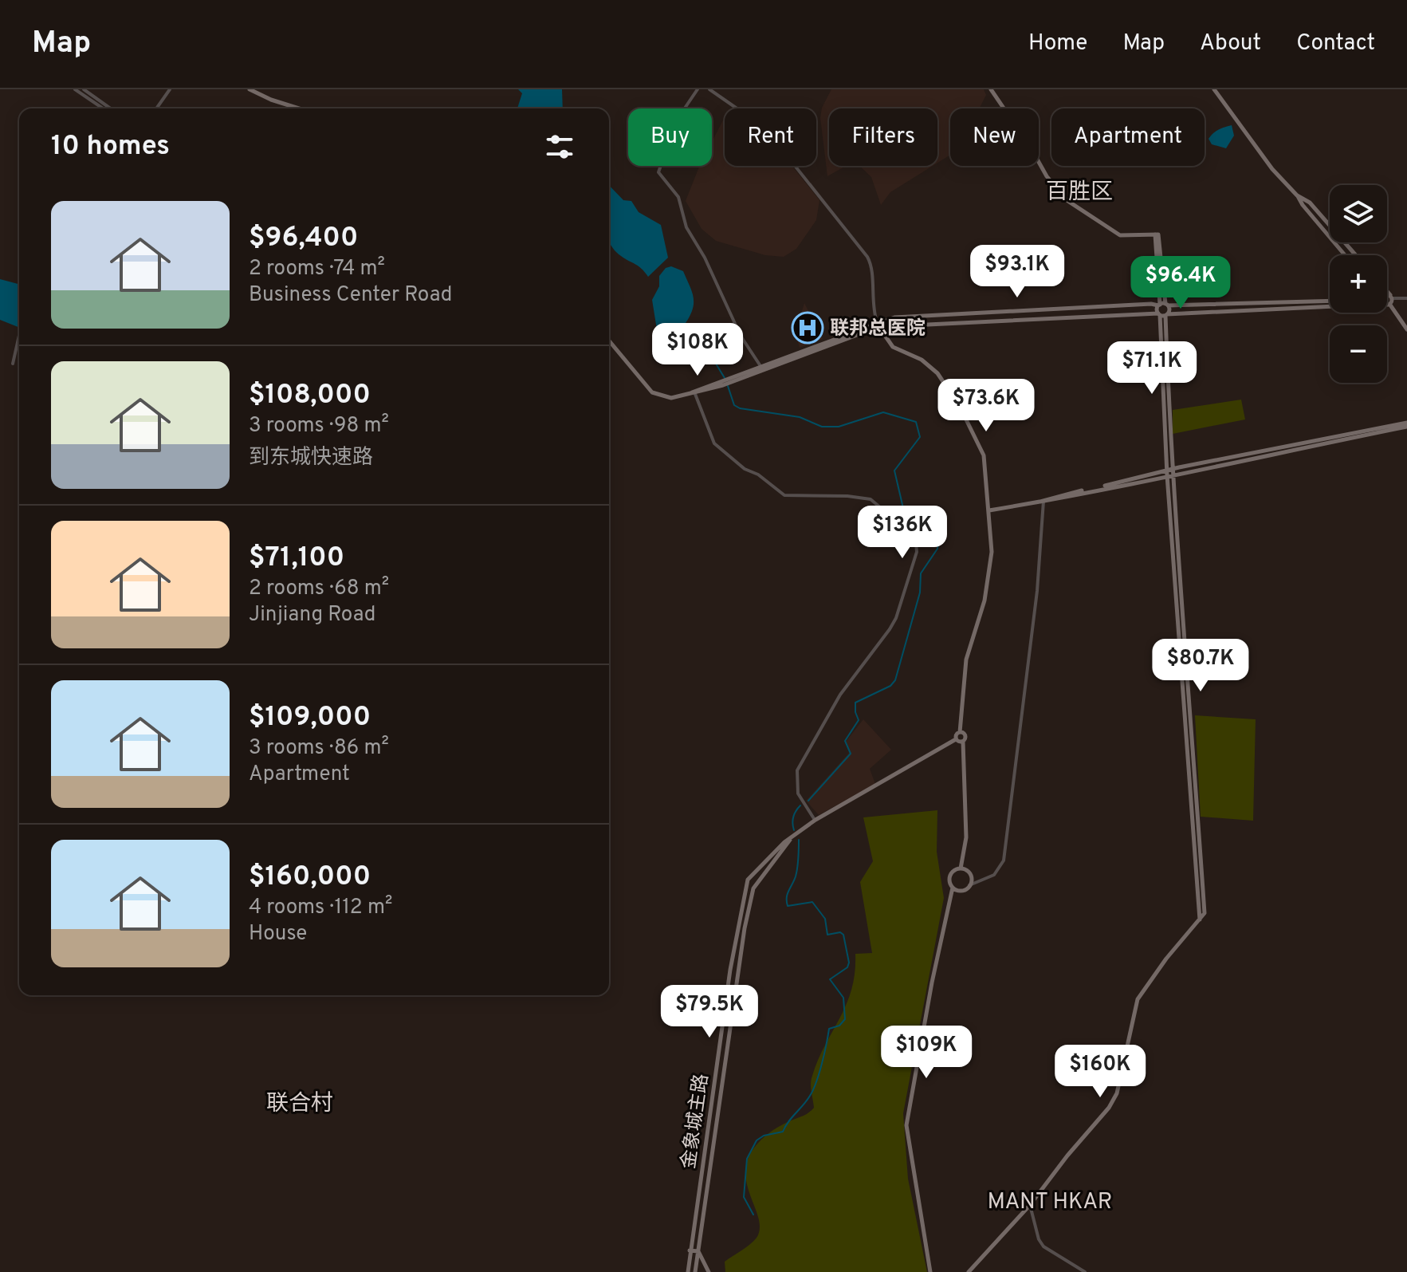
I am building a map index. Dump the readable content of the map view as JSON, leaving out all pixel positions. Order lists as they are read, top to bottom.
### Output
{
  "streets": {
    "main road": ["金象城主路"]
  },
  "districts": ["百胜区", "联合村", "MANT HKAR"],
  "places": {
    "hospital": ["联邦总医院"]
  },
  "page": {
    "header": "Map",
    "nav": [
      "Home",
      "Map",
      "About",
      "Contact"
    ],
    "chip": [
      "Buy",
      "Rent",
      "Filters",
      "New",
      "Apartment"
    ],
    "heading": "10 homes",
    "map_buttons": ["+", "−"],
    "list": [
      {
        "name": "$96,400",
        "note": "2 rooms · 74 m² · Business Center Road"
      },
      {
        "name": "$108,000",
        "note": "3 rooms · 98 m² · 到东城快速路"
      },
      {
        "name": "$71,100",
        "note": "2 rooms · 68 m² · Jinjiang Road"
      },
      {
        "name": "$109,000",
        "note": "3 rooms · 86 m² · Apartment"
      },
      {
        "name": "$160,000",
        "note": "4 rooms · 112 m² · House"
      }
    ],
    "price": [
      "$93.1K",
      "$96.4K",
      "$108K",
      "$71.1K",
      "$73.6K",
      "$136K",
      "$80.7K",
      "$79.5K",
      "$109K",
      "$160K"
    ]
  }
}
